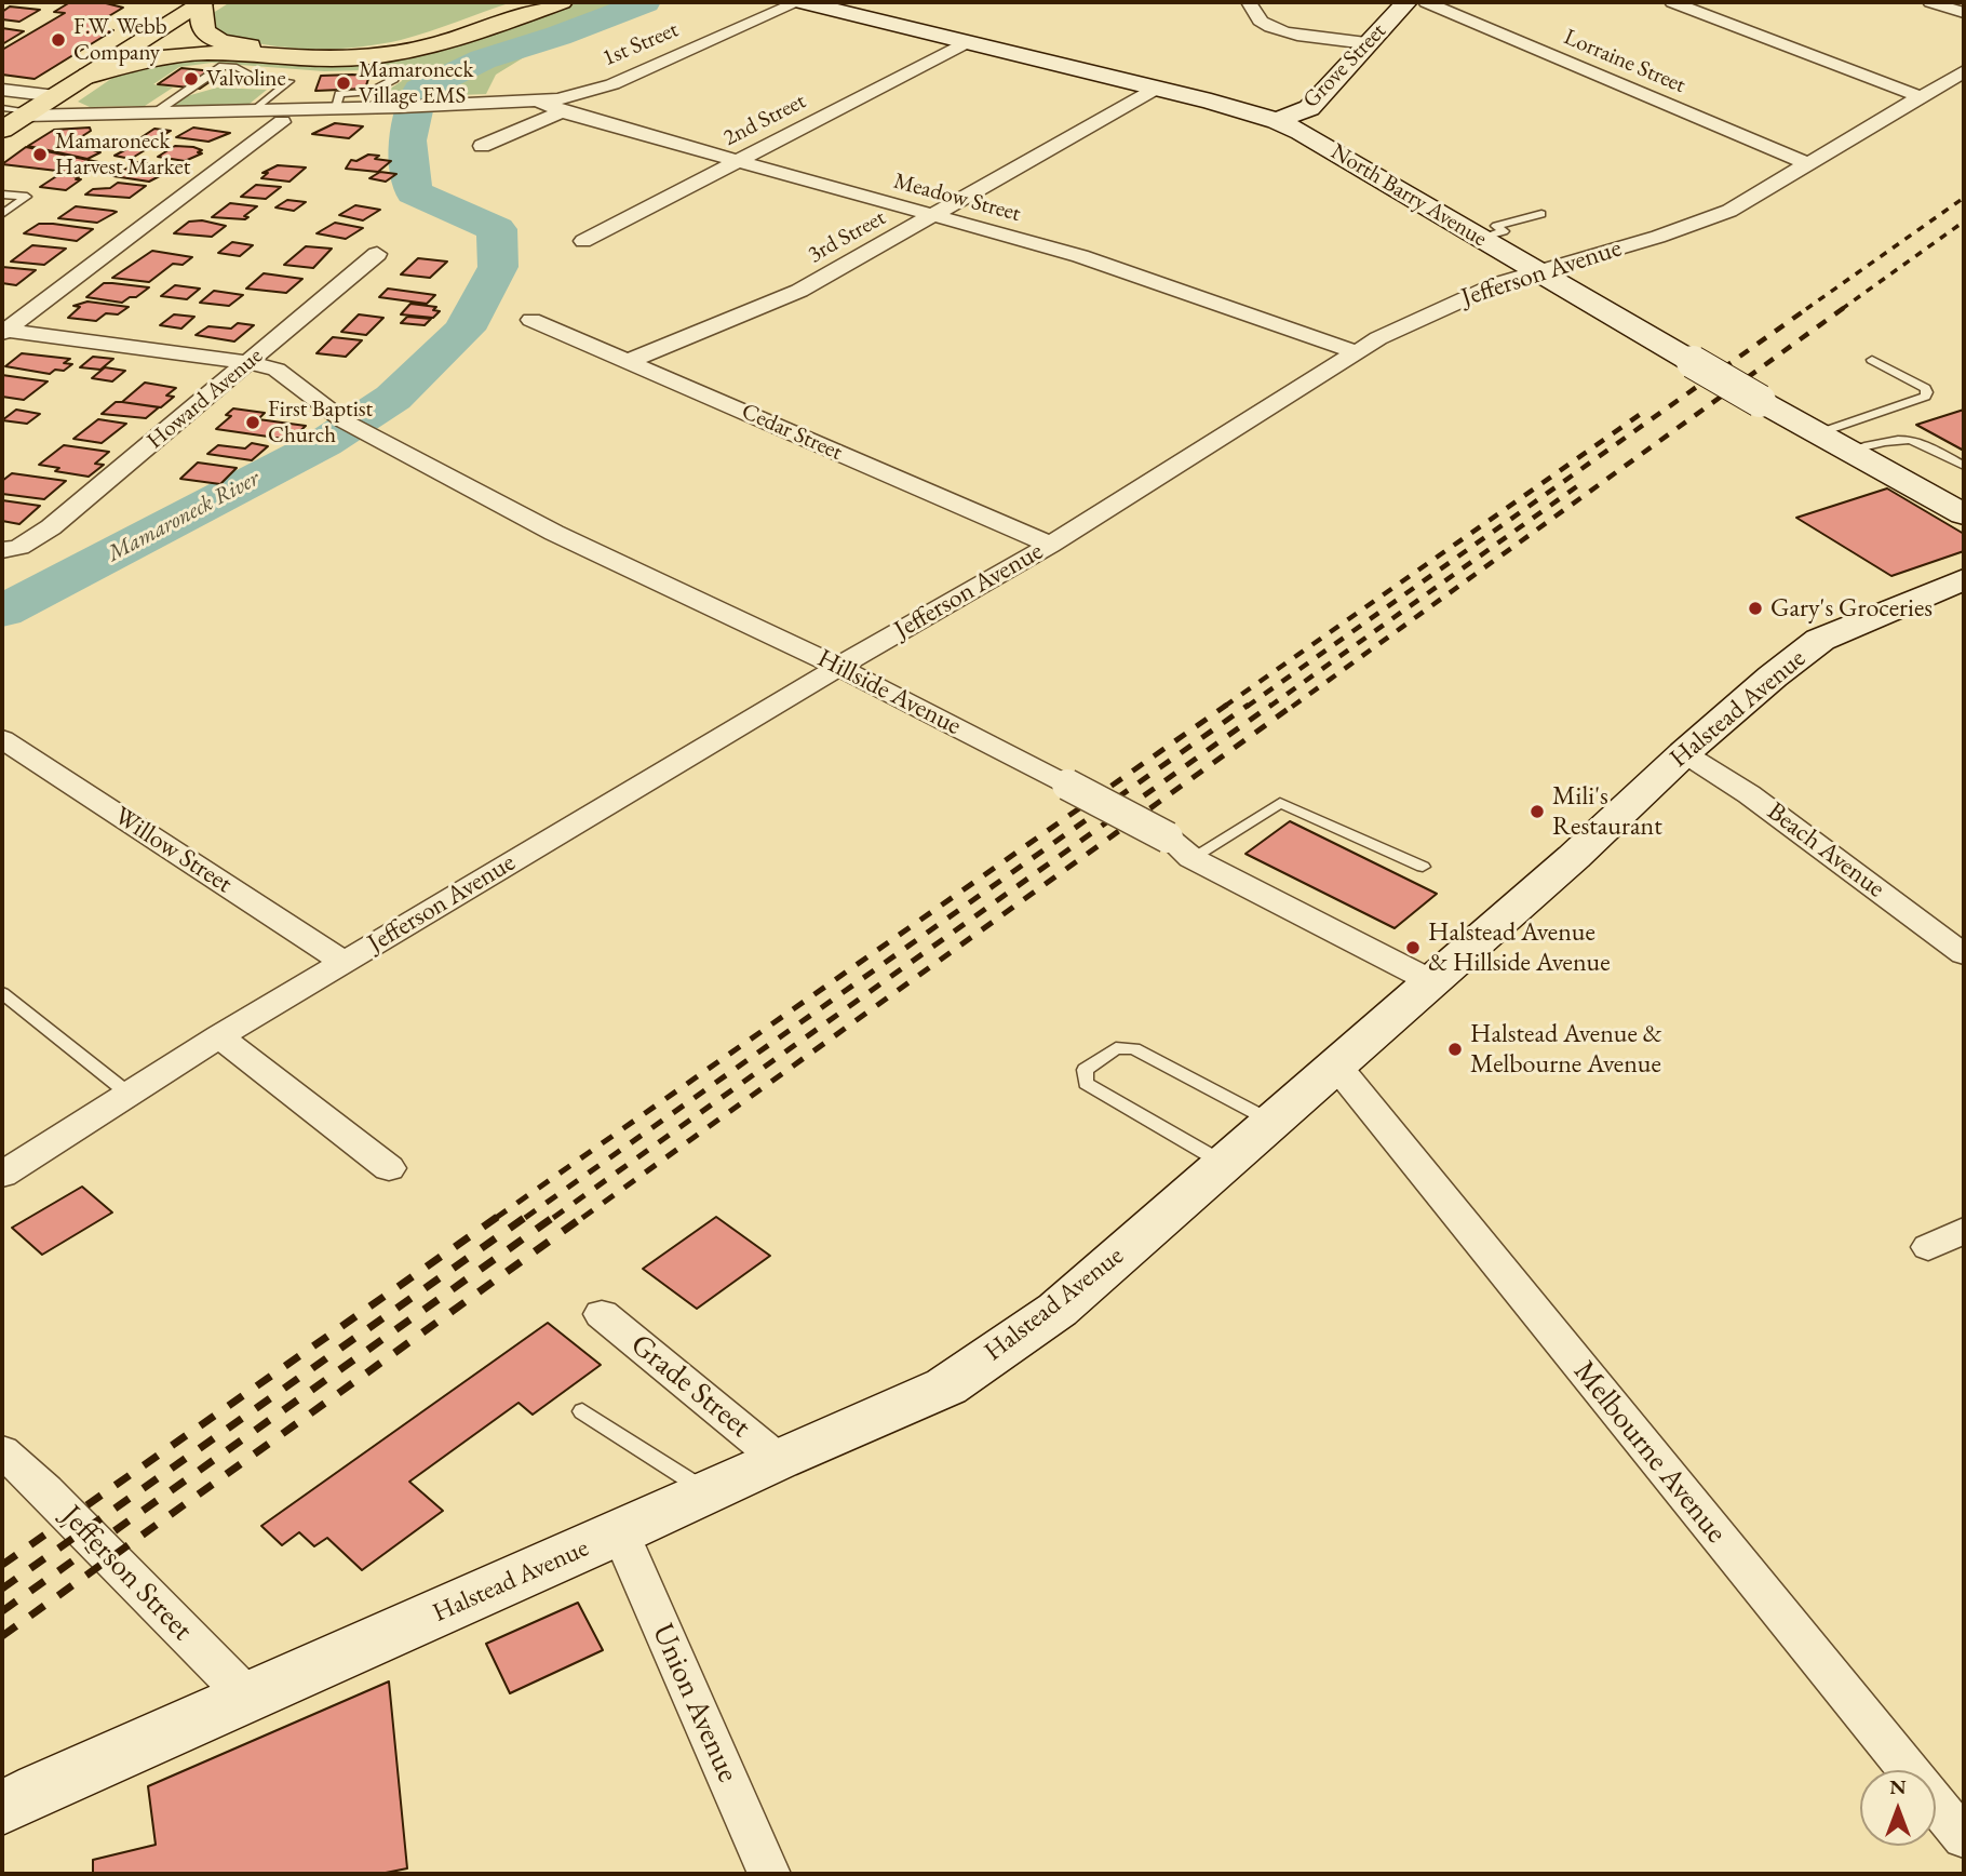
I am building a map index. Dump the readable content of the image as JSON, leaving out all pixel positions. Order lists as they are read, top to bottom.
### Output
{
  "streets": {
    "street": [
      "1st Street",
      "Lorraine Street",
      "Grove Street",
      "2nd Street",
      "North Barry Avenue",
      "Meadow Street",
      "3rd Street",
      "Jefferson Avenue",
      "Howard Avenue",
      "Cedar Street",
      "Hillside Avenue",
      "Halstead Avenue",
      "Willow Street",
      "Beach Avenue",
      "Grade Street",
      "Melbourne Avenue",
      "Jefferson Street",
      "Union Avenue"
    ]
  },
  "crossings": [
    ["1st Street", "North Barry Avenue"],
    ["1st Street", "Meadow Street"],
    ["Lorraine Street", "Jefferson Avenue"],
    ["Grove Street", "North Barry Avenue"],
    ["2nd Street", "North Barry Avenue"],
    ["2nd Street", "Meadow Street"],
    ["North Barry Avenue", "3rd Street"],
    ["North Barry Avenue", "Jefferson Avenue"],
    ["Meadow Street", "3rd Street"],
    ["Meadow Street", "Jefferson Avenue"],
    ["3rd Street", "Cedar Street"],
    ["Jefferson Avenue", "Cedar Street"],
    ["Jefferson Avenue", "Hillside Avenue"],
    ["Jefferson Avenue", "Willow Street"],
    ["Howard Avenue", "Hillside Avenue"],
    ["Hillside Avenue", "Halstead Avenue"],
    ["Halstead Avenue", "Beach Avenue"],
    ["Halstead Avenue", "Grade Street"],
    ["Halstead Avenue", "Melbourne Avenue"],
    ["Halstead Avenue", "Jefferson Street"],
    ["Halstead Avenue", "Union Avenue"]
  ],
  "water": ["Mamaroneck River"],
  "places": [
    "F.W. Webb Company",
    "Valvoline",
    "Mamaroneck Village EMS",
    "Mamaroneck Harvest Market",
    "First Baptist Church",
    "Gary's Groceries",
    "Mili's Restaurant",
    "Halstead Avenue & Hillside Avenue",
    "Halstead Avenue & Melbourne Avenue"
  ],
  "north": "top"
}
